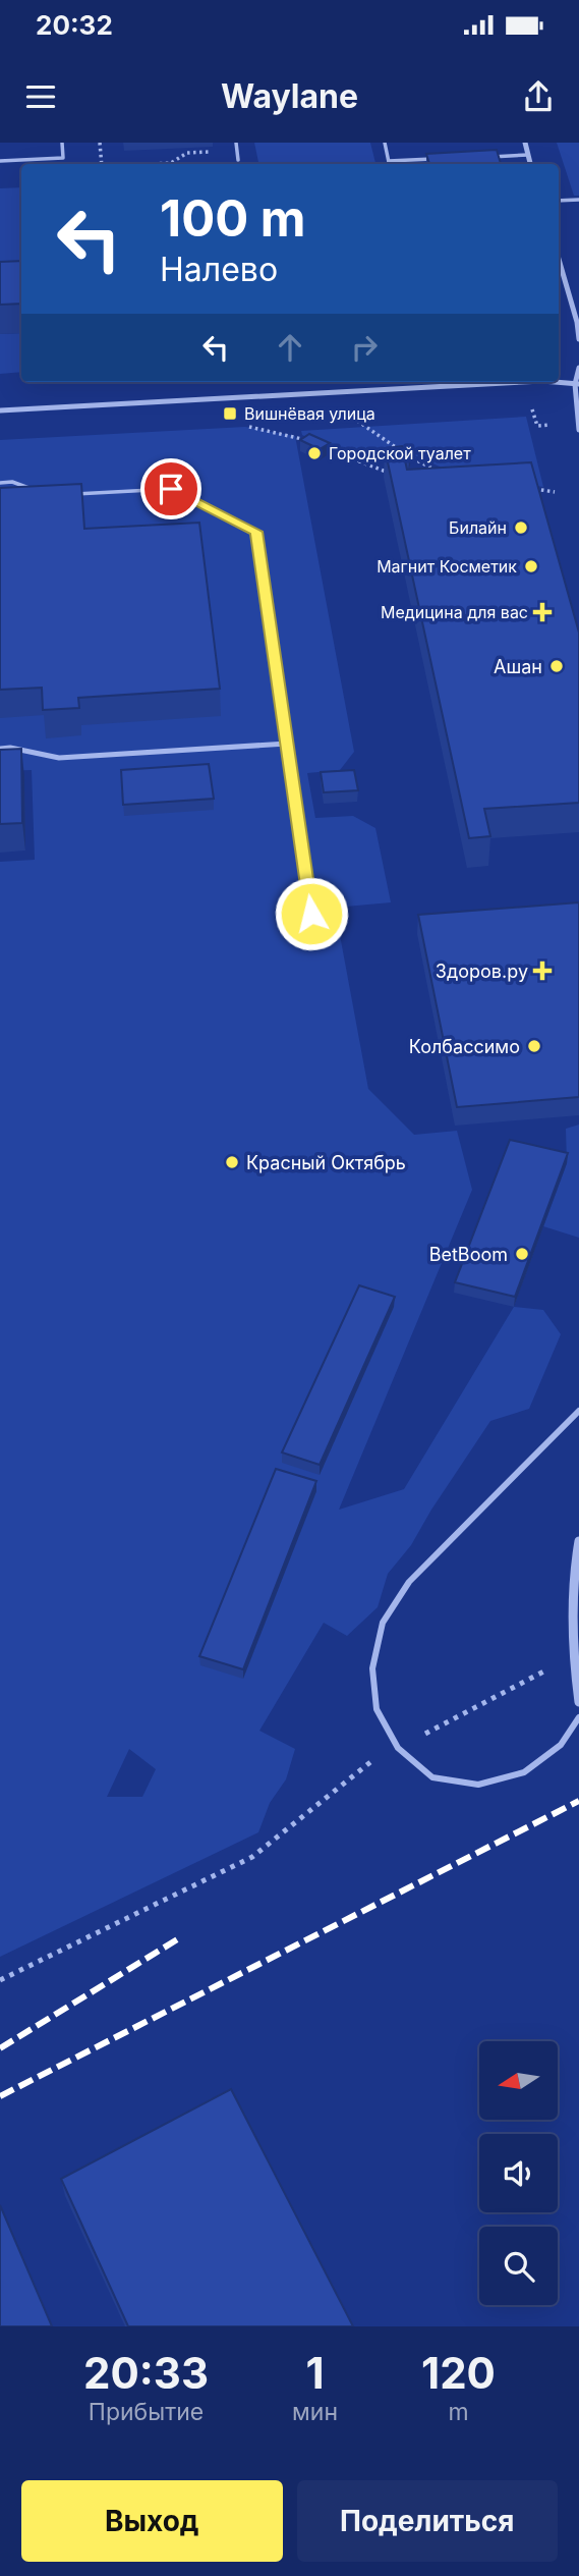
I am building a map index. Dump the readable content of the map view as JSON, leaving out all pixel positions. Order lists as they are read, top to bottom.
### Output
{
  "places": {
    "transit": ["Вишнёвая улица"],
    "other": [
      "Городской туалет",
      "Билайн",
      "Магнит Косметик",
      "Ашан",
      "Колбассимо",
      "Красный Октябрь",
      "BetBoom"
    ],
    "health": ["Медицина для вас", "Здоров.ру"]
  },
  "north": "left",
  "page": {
    "status": "20:32",
    "header": "Waylane",
    "turn": ["100 m", "Налево"],
    "eta": [
      "20:33",
      "Прибытие",
      "1",
      "мин",
      "120",
      "m"
    ],
    "buttons": ["Выход", "Поделиться"]
  }
}
